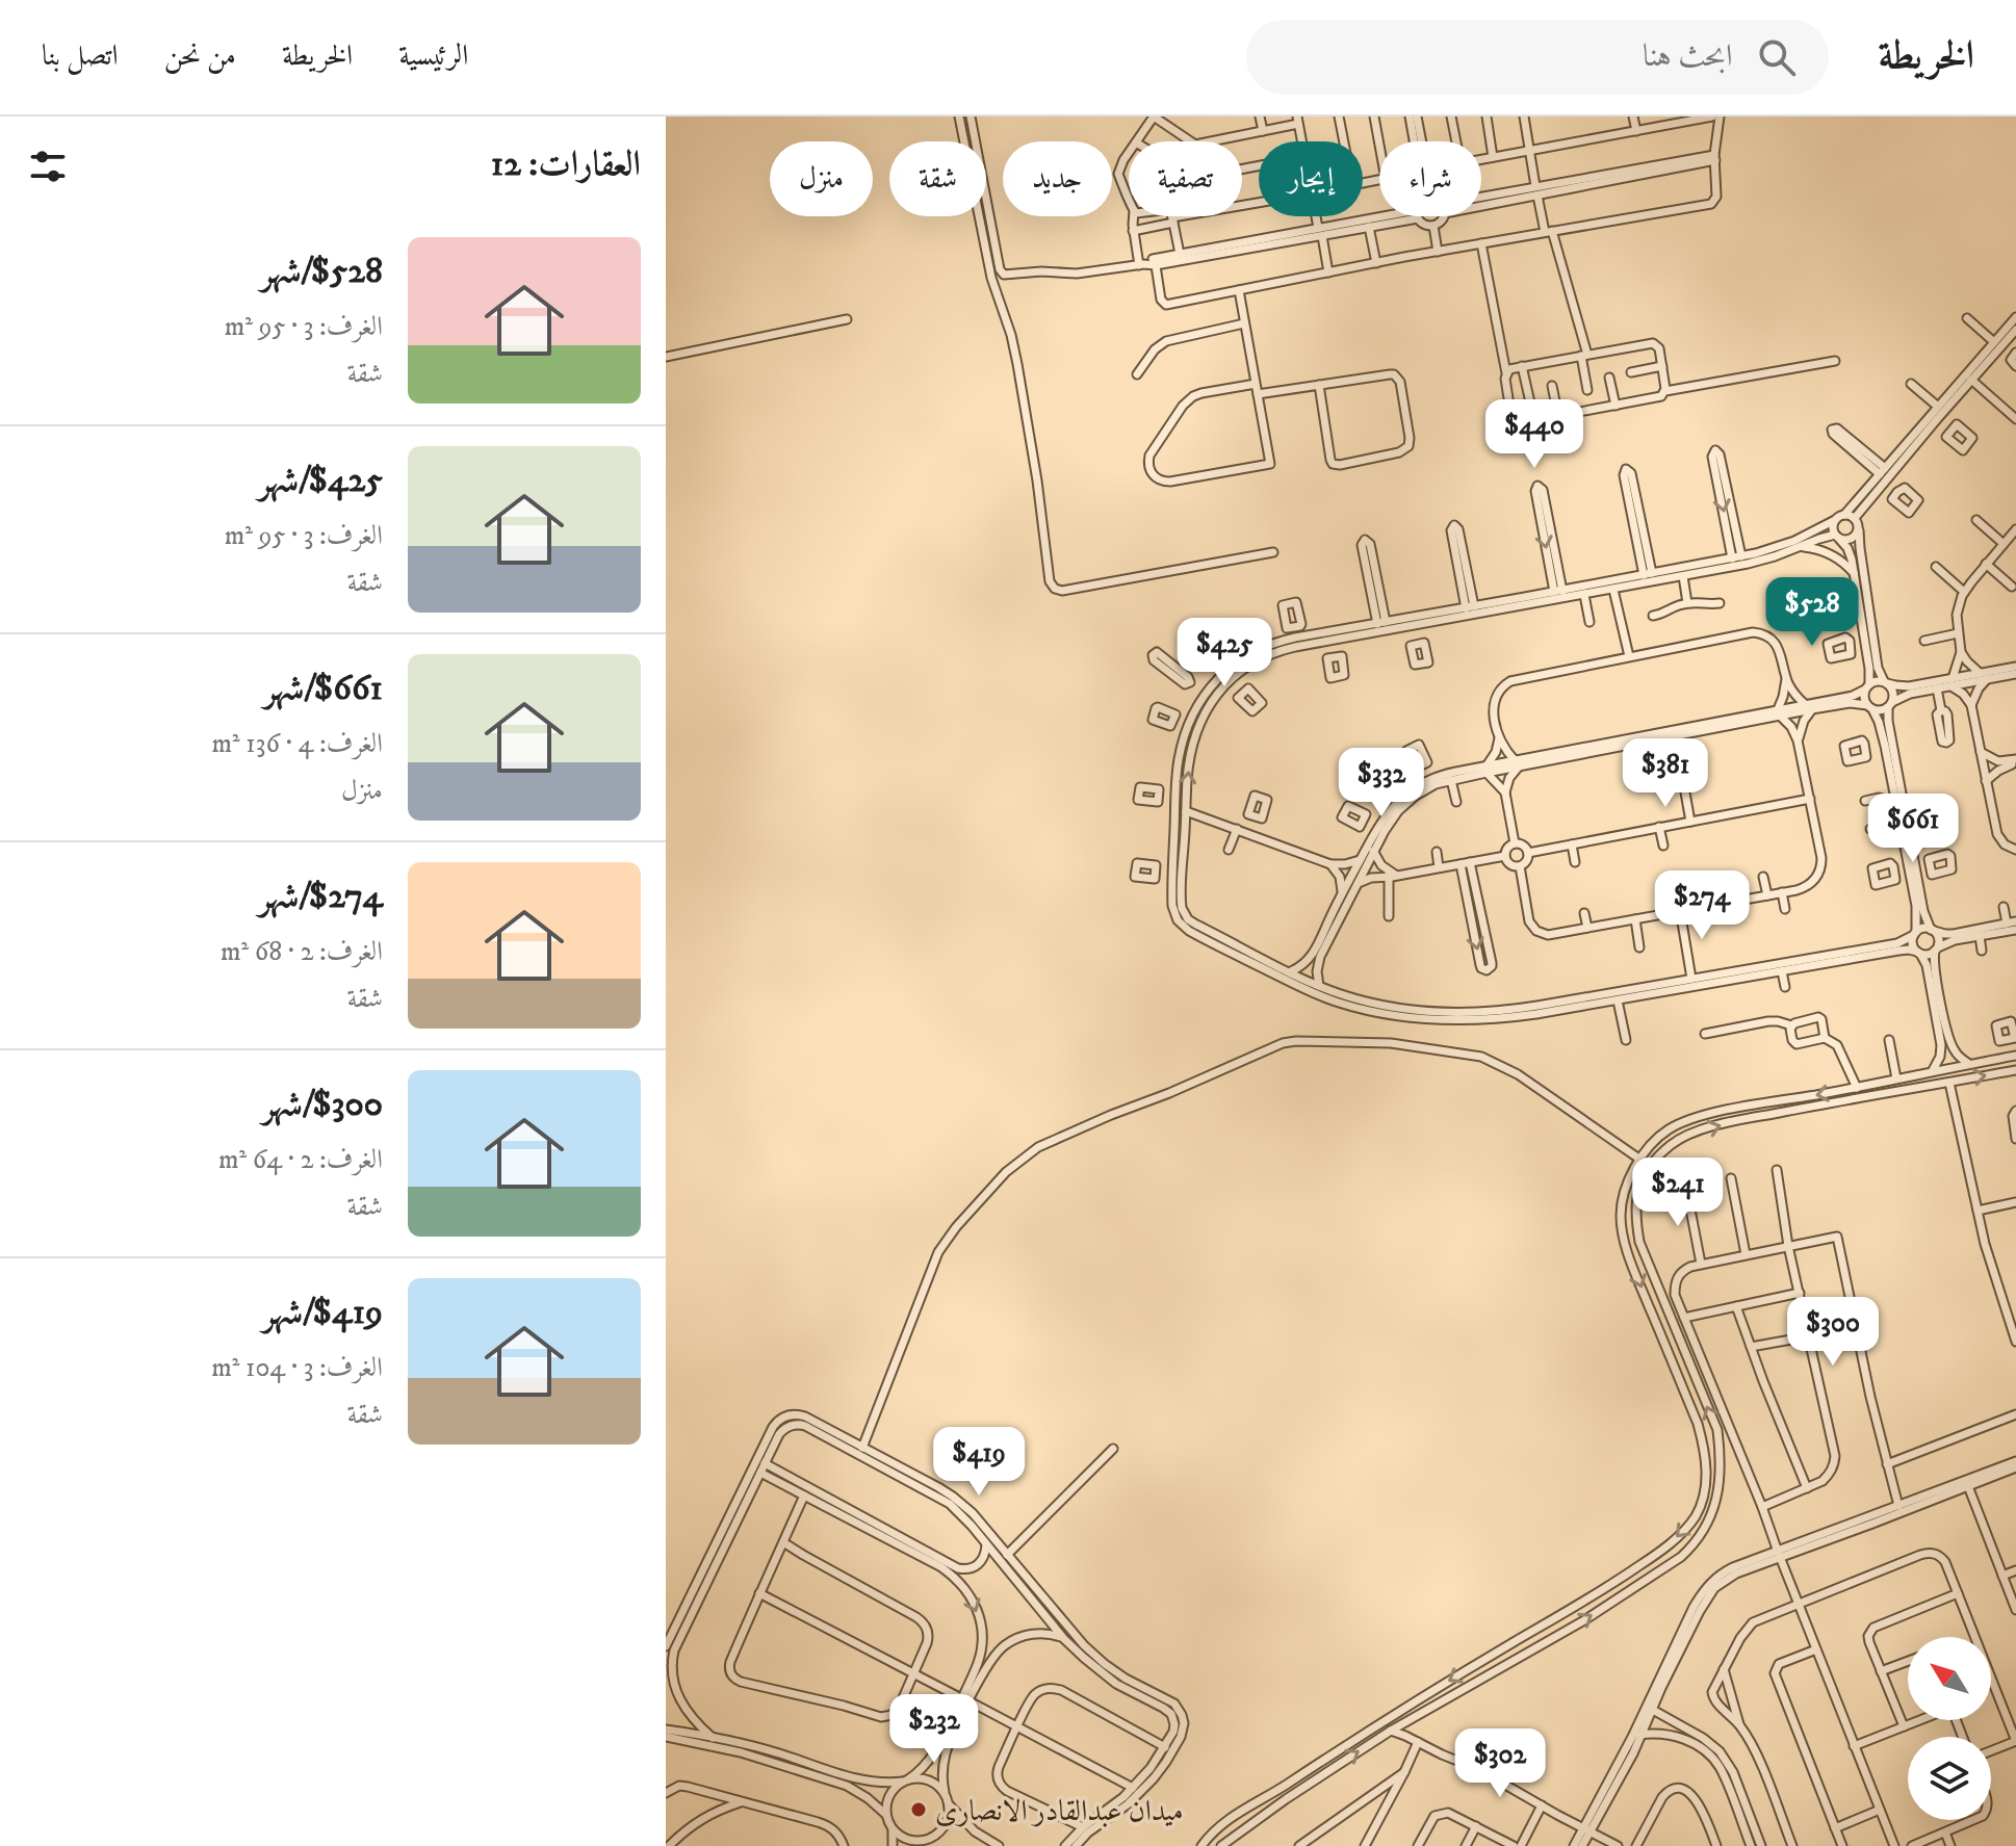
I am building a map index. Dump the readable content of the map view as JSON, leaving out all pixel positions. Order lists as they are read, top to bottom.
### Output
{
  "places": ["ميدان عبدالقادر الانصارى"],
  "north": "top left",
  "page": {
    "header": "الخريطة",
    "search": "ابحث هنا",
    "nav": [
      "الرئيسية",
      "الخريطة",
      "من نحن",
      "اتصل بنا"
    ],
    "heading": "العقارات: 12",
    "chip": [
      "شراء",
      "إيجار",
      "تصفية",
      "جديد",
      "شقة",
      "منزل"
    ],
    "list": [
      {
        "name": "$528/شهر",
        "note": "الغرف: 3 · 95 m² · شقة"
      },
      {
        "name": "$425/شهر",
        "note": "الغرف: 3 · 95 m² · شقة"
      },
      {
        "name": "$661/شهر",
        "note": "الغرف: 4 · 136 m² · منزل"
      },
      {
        "name": "$274/شهر",
        "note": "الغرف: 2 · 68 m² · شقة"
      },
      {
        "name": "$300/شهر",
        "note": "الغرف: 2 · 64 m² · شقة"
      },
      {
        "name": "$419/شهر",
        "note": "الغرف: 3 · 104 m² · شقة"
      }
    ],
    "price": [
      "$440",
      "$528",
      "$425",
      "$381",
      "$332",
      "$661",
      "$274",
      "$241",
      "$300",
      "$419",
      "$232",
      "$302"
    ]
  }
}
